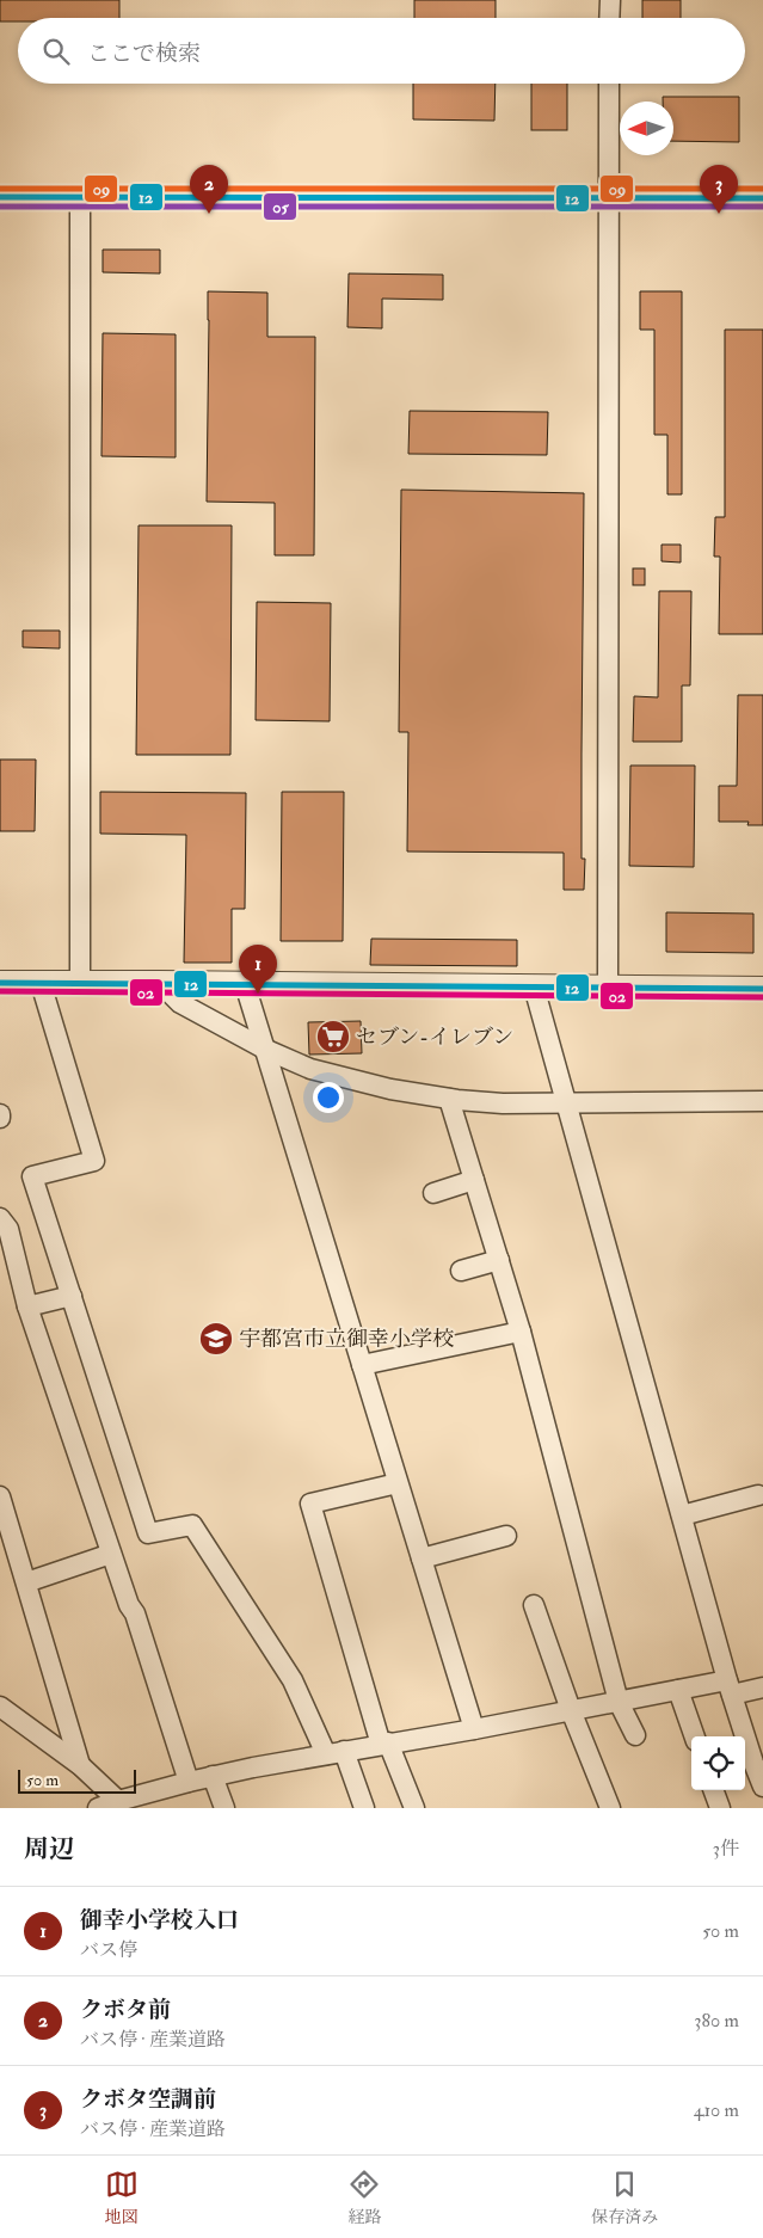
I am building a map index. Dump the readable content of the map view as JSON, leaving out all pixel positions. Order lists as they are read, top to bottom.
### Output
{
  "places": {
    "supermarket": ["セブン-イレブン"],
    "school or university": ["宇都宮市立御幸小学校"]
  },
  "lines": [
    "transit line 09",
    "transit line 12",
    "transit line 05",
    "transit line 02"
  ],
  "scale_bar": "50 m",
  "north": "left",
  "page": {
    "search": "ここで検索",
    "pins": ["2", "3", "1"],
    "scale": "50 m",
    "heading": ["周辺", "3件"],
    "list": [
      {
        "mark": "1",
        "name": "御幸小学校入口",
        "note": "バス停",
        "value": "50 m"
      },
      {
        "mark": "2",
        "name": "クボタ前",
        "note": "バス停 · 産業道路",
        "value": "380 m"
      },
      {
        "mark": "3",
        "name": "クボタ空調前",
        "note": "バス停 · 産業道路",
        "value": "410 m"
      }
    ],
    "nav": ["地図", "経路", "保存済み"]
  }
}
